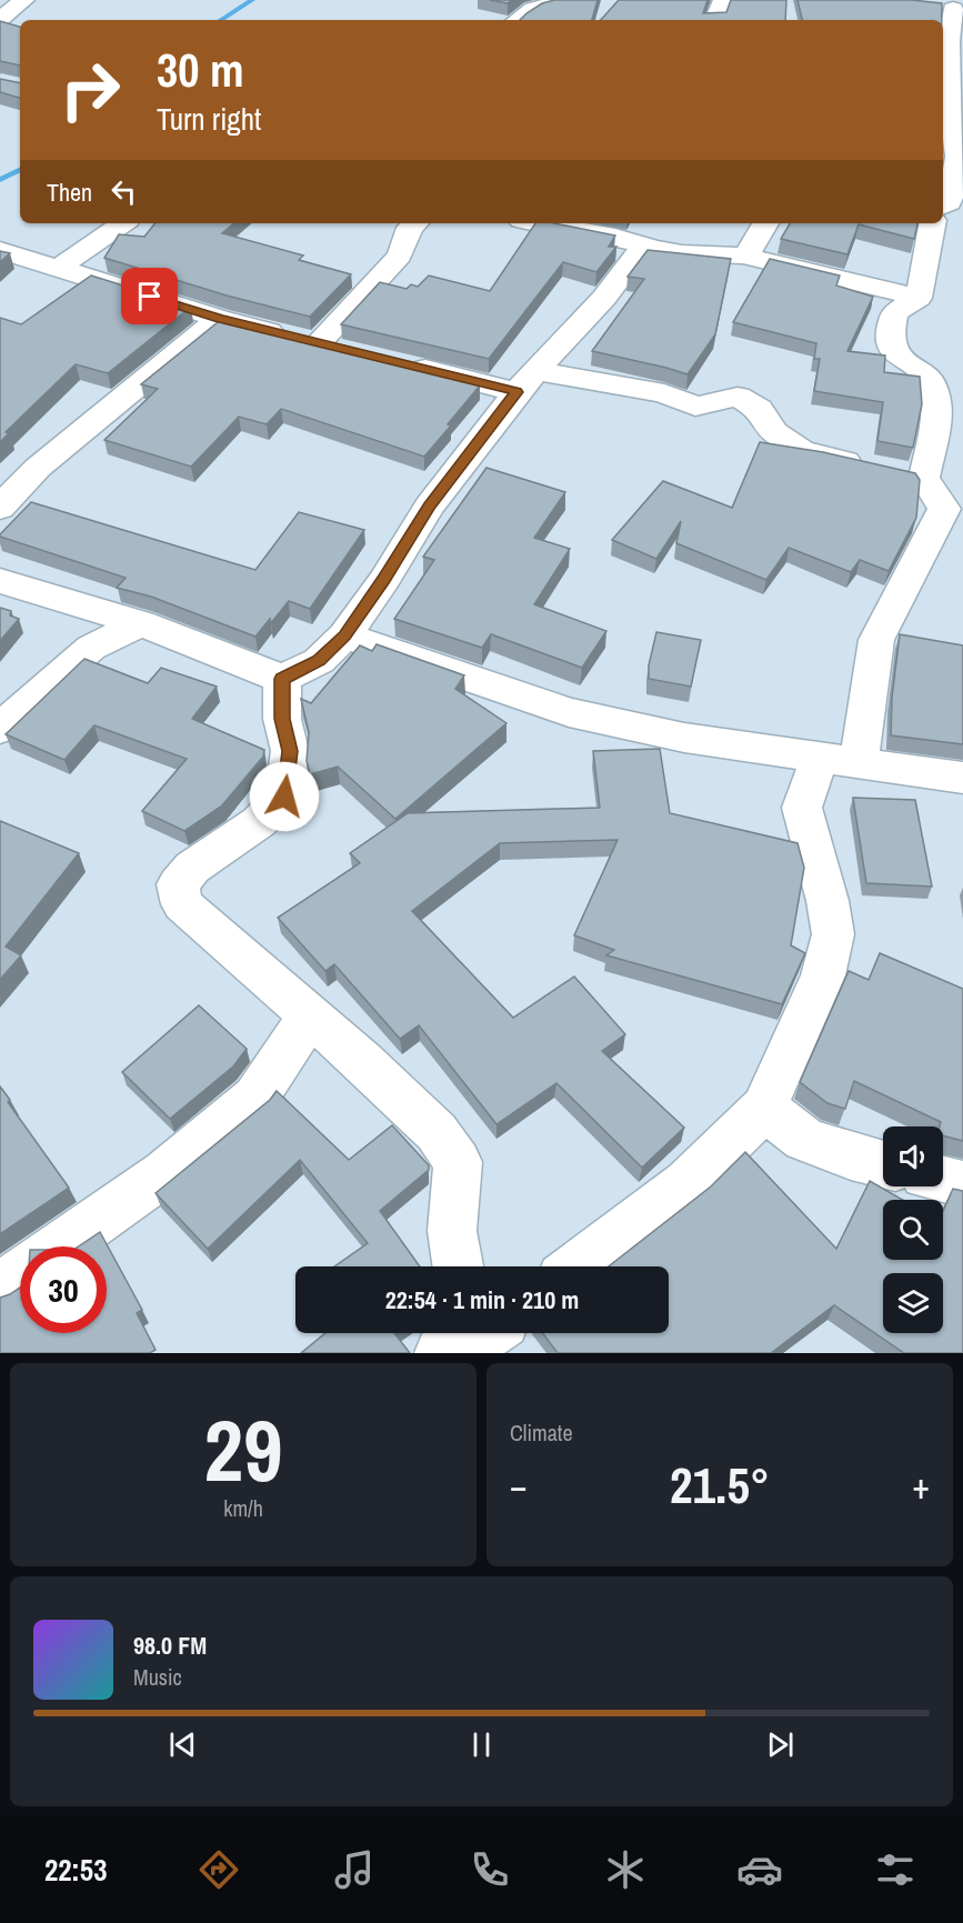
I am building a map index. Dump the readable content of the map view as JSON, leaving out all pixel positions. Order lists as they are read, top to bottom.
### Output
{
  "page": {
    "turn": ["30 m", "Turn right"],
    "then": "Then",
    "limit": "30",
    "trip": "22:54 · 1 min · 210 m",
    "tile": [
      ["29", "km/h"],
      "Climate"
    ],
    "heat": ["−", "21.5°", "+"],
    "song": ["98.0 FM", "Music"],
    "tabs": "22:53"
  }
}
